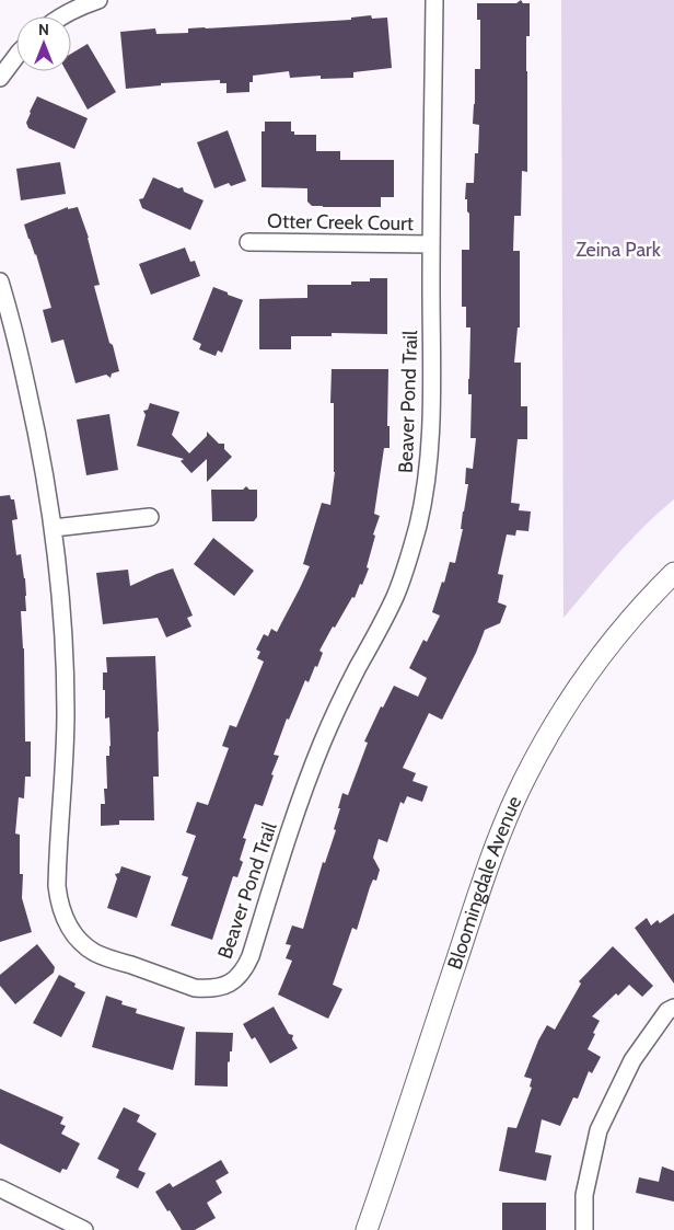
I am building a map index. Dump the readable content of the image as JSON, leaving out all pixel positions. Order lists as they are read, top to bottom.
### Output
{
  "streets": {
    "street": ["Otter Creek Court", "Beaver Pond Trail", "Bloomingdale Avenue"]
  },
  "crossings": [
    ["Otter Creek Court", "Beaver Pond Trail"]
  ],
  "parks": ["Zeina Park"],
  "north": "top"
}
